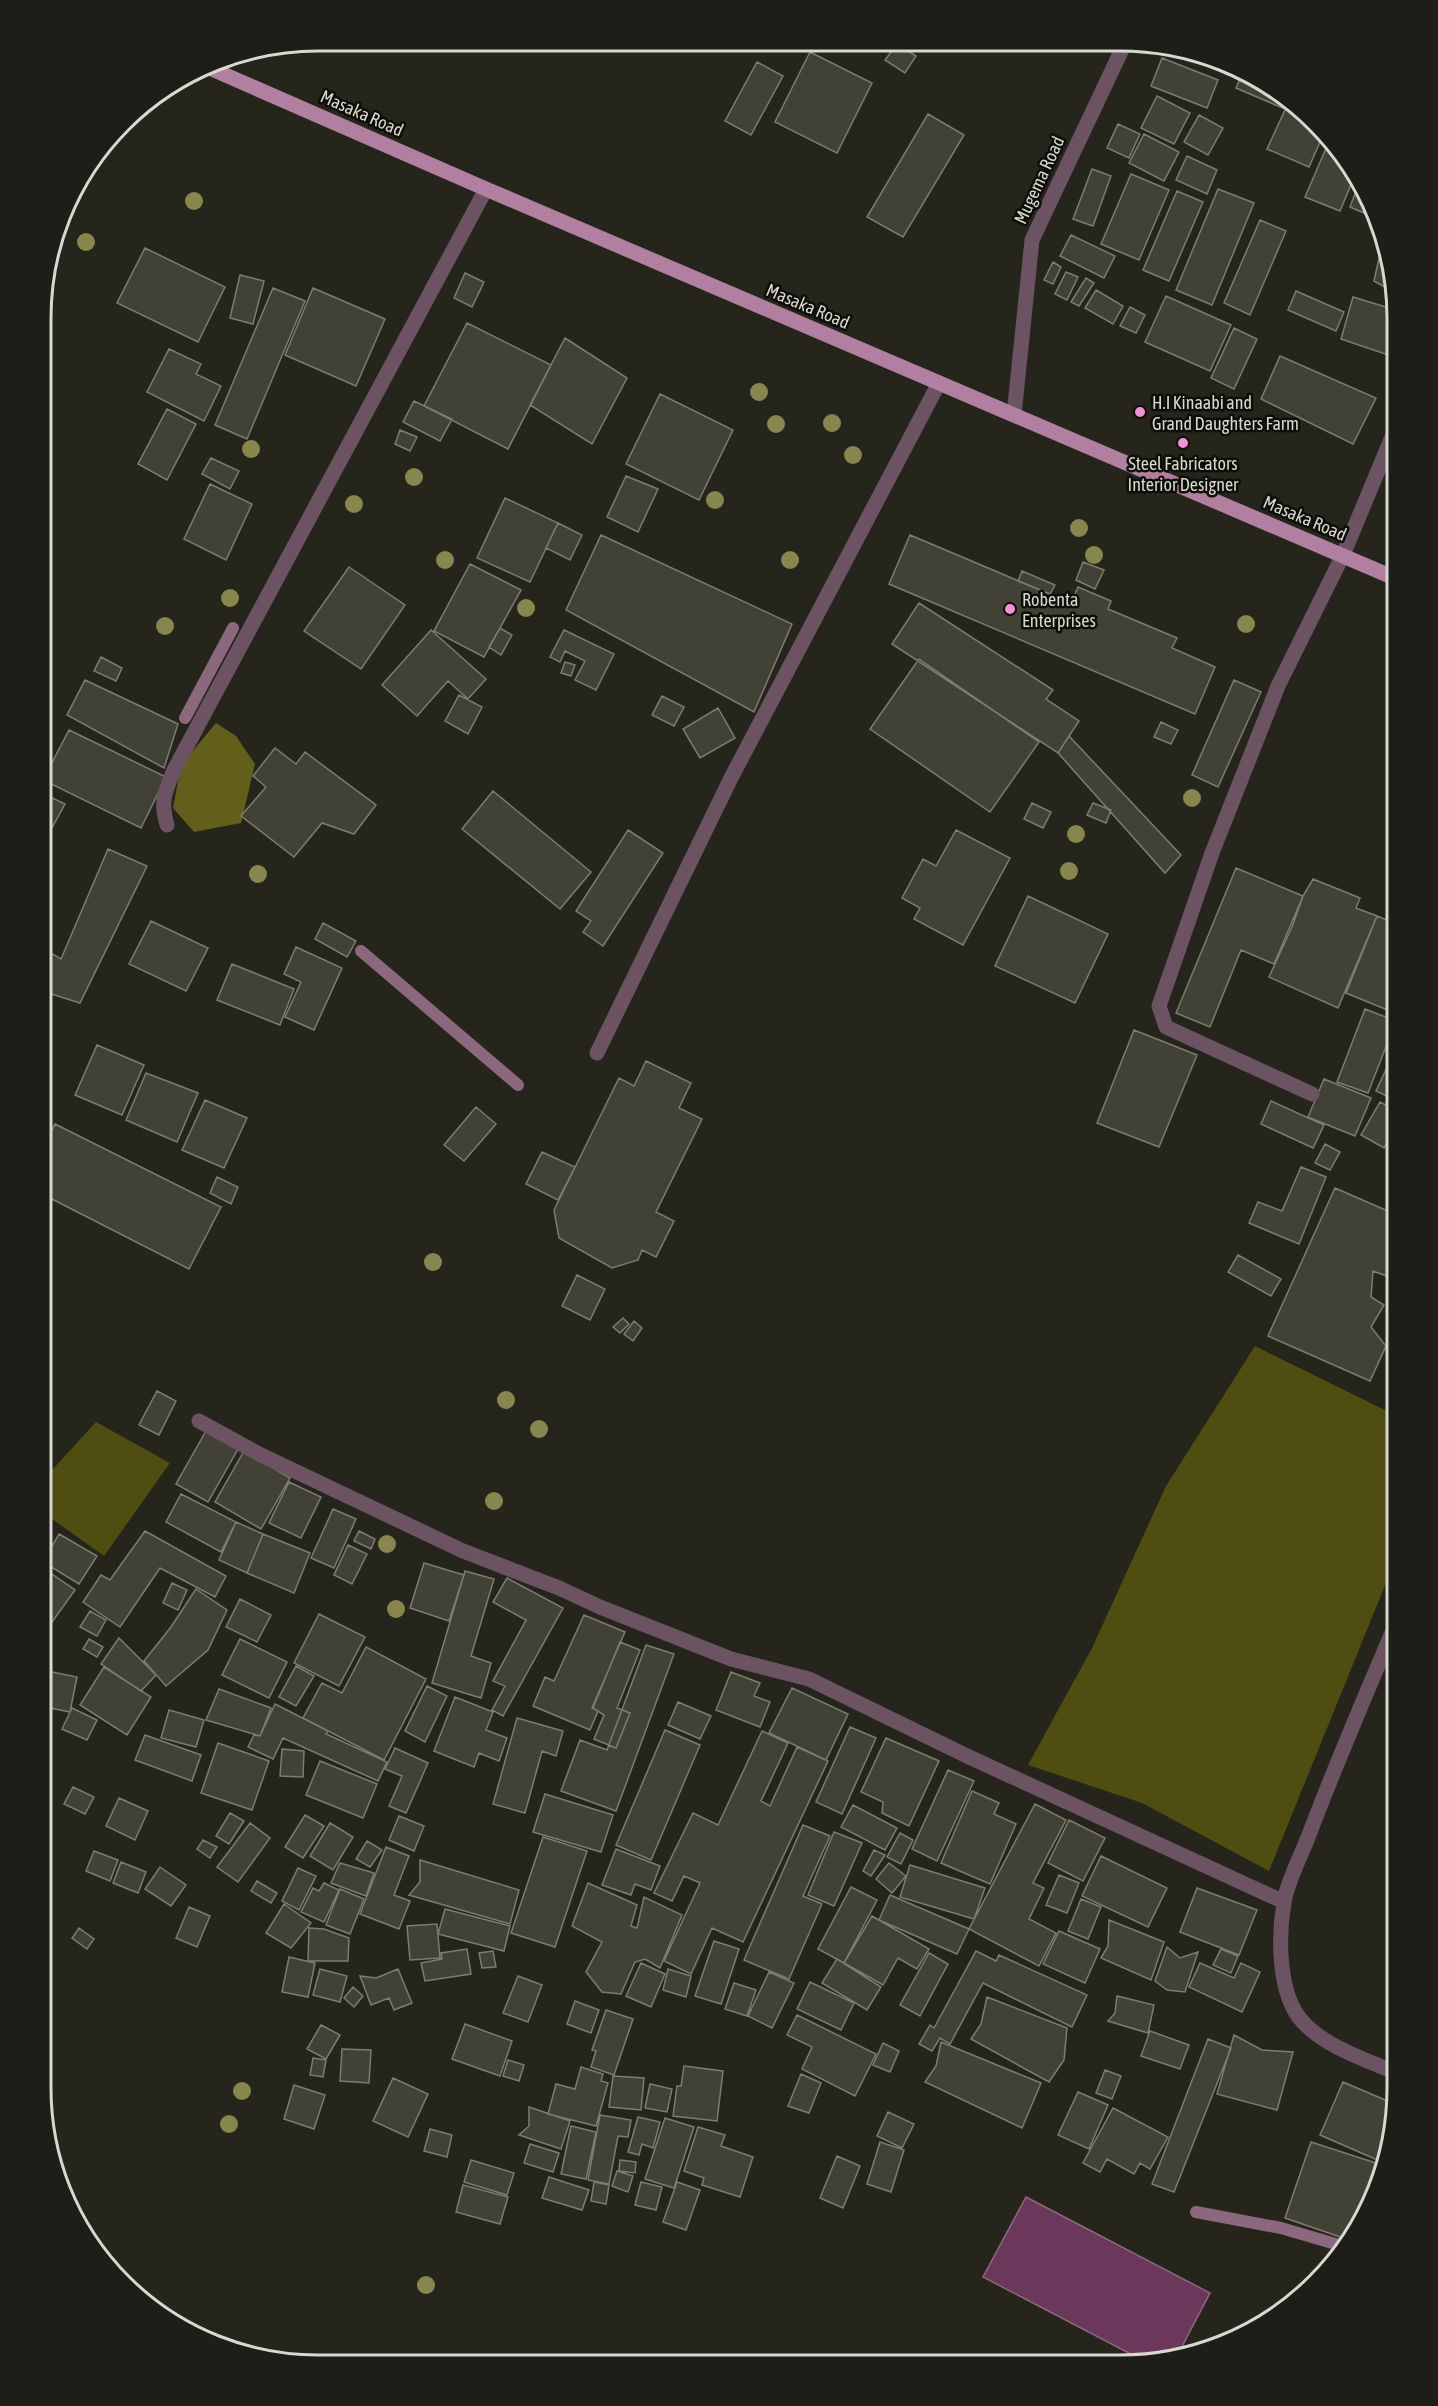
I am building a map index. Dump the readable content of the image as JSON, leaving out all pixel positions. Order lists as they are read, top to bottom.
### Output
{
  "streets": {
    "main road": ["Masaka Road"],
    "street": ["Mugema Road"]
  },
  "crossings": [
    ["Masaka Road", "Mugema Road"]
  ],
  "places": ["H.I Kinaabi and Grand Daughters Farm", "Steel Fabricators Interior Designer", "Robenta Enterprises"]
}
